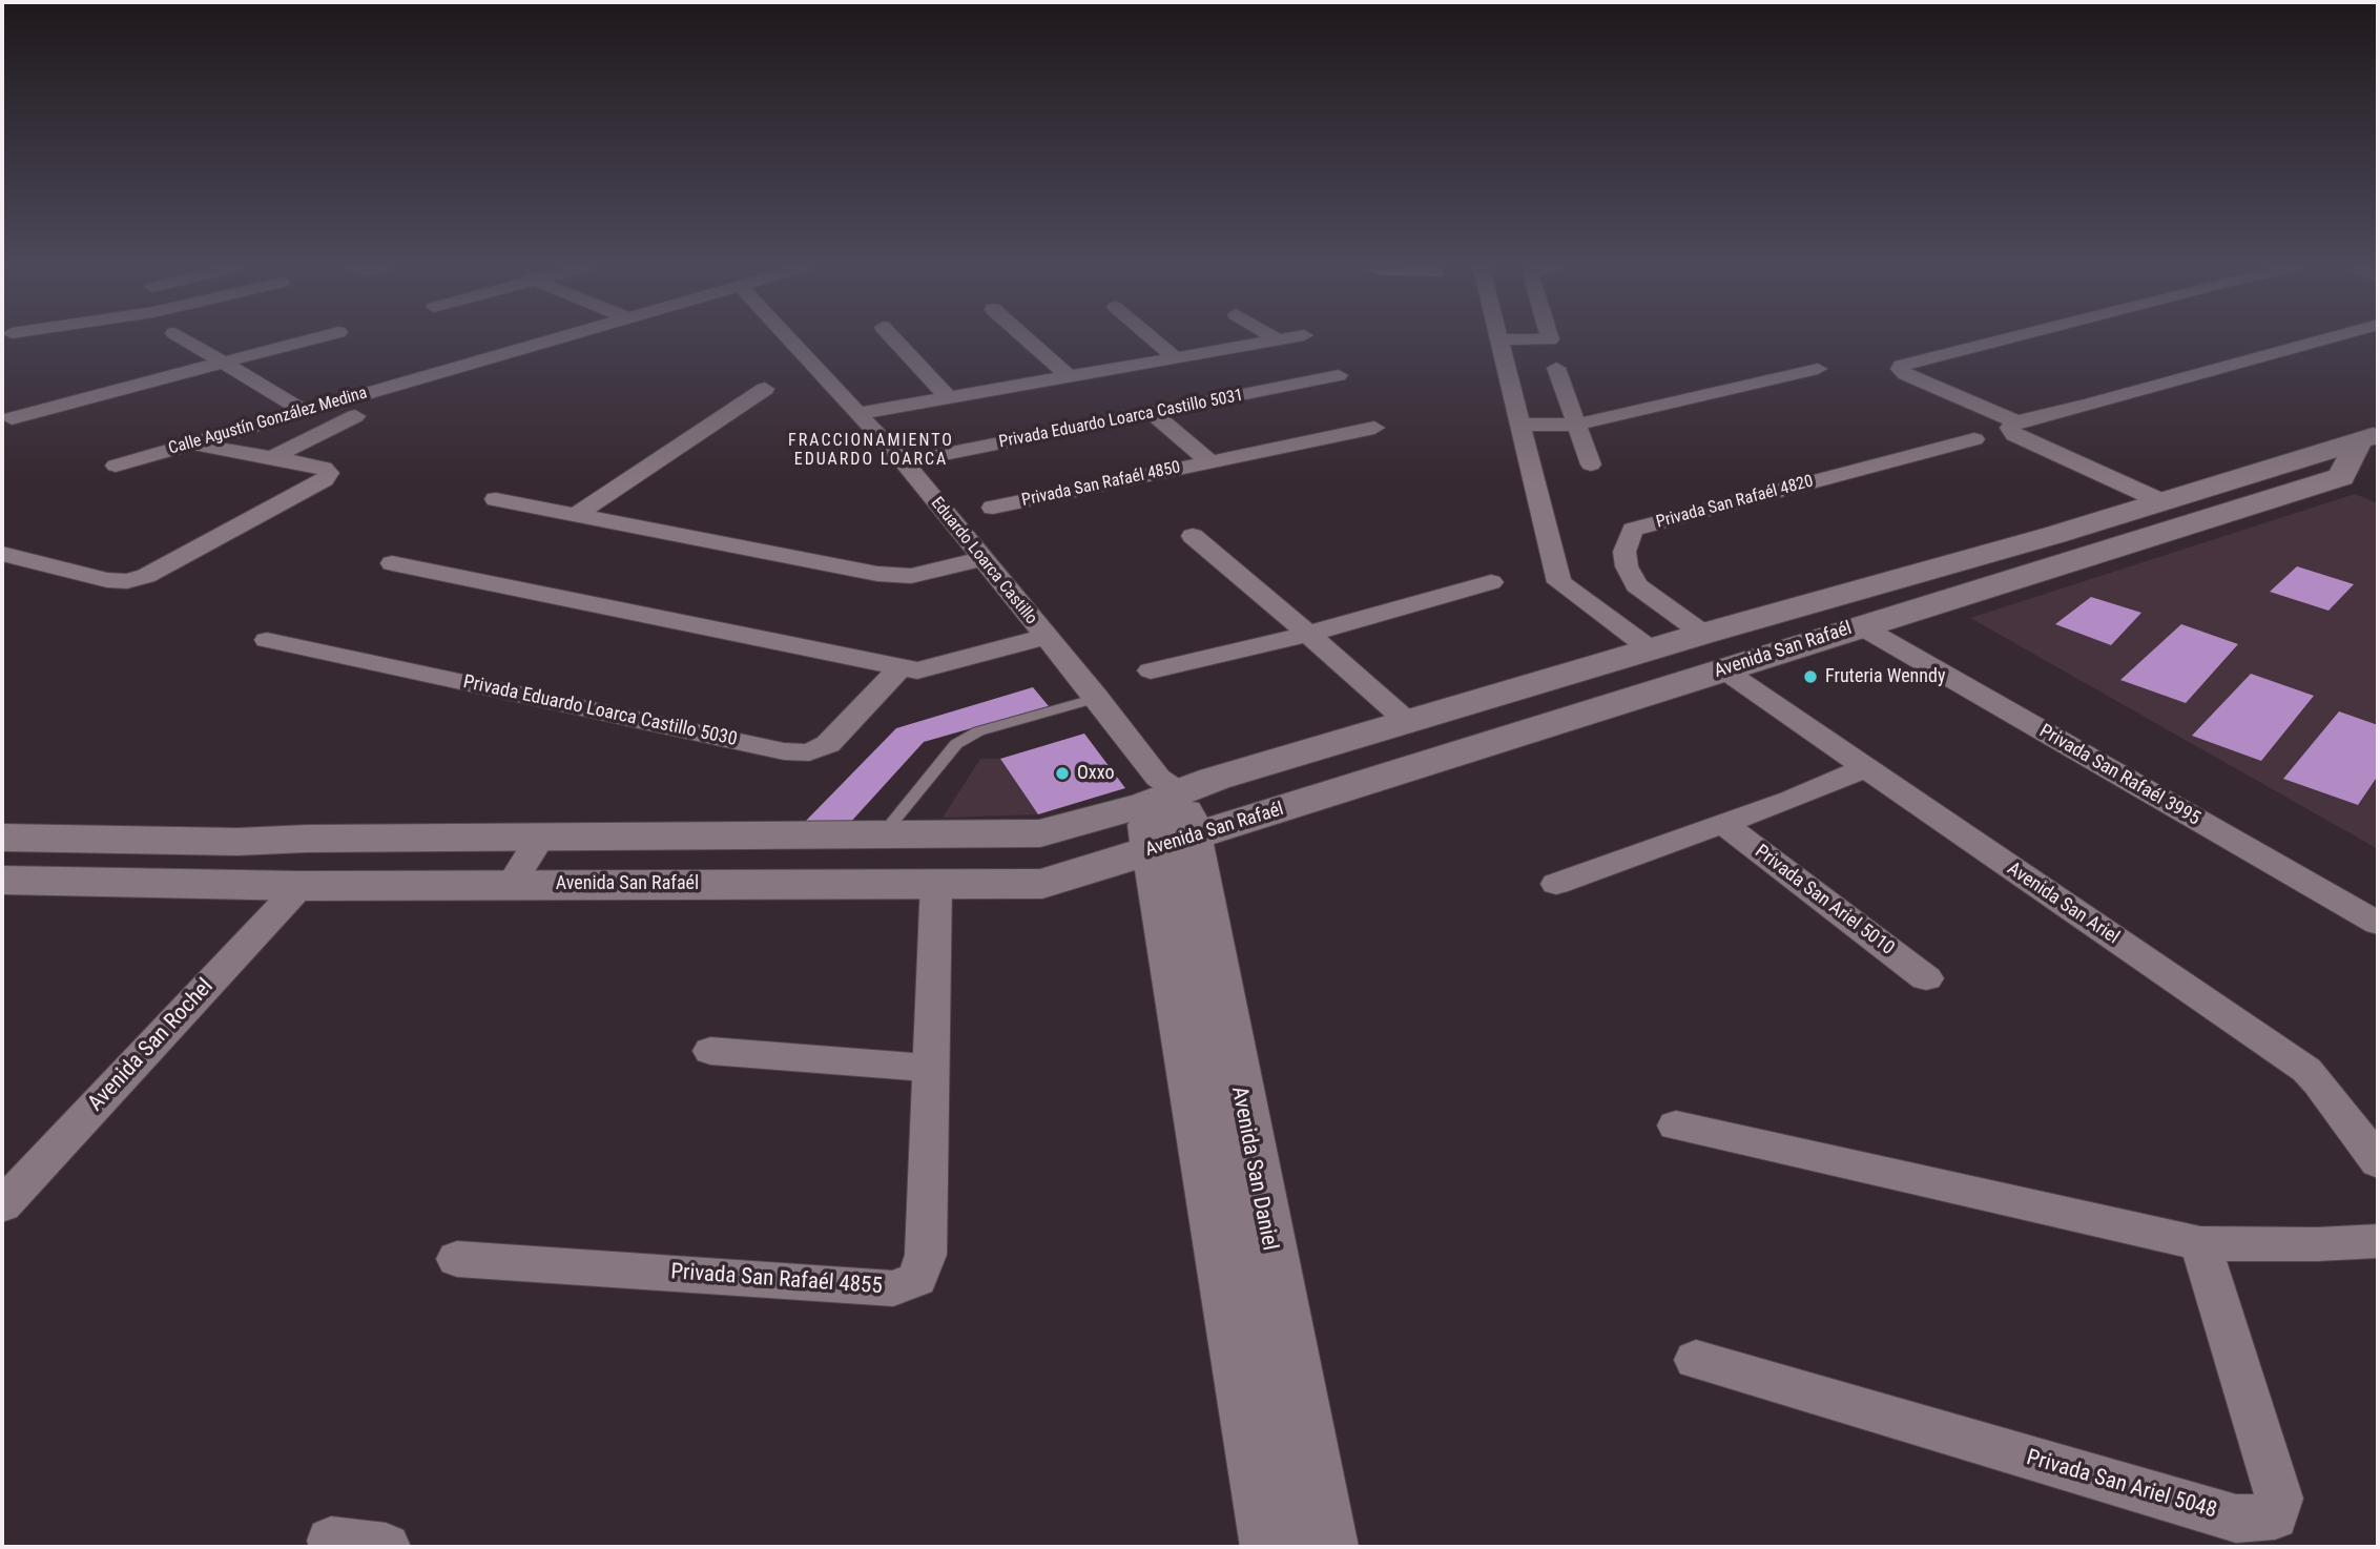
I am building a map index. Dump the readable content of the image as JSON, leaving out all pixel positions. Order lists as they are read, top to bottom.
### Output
{
  "streets": {
    "main road": ["Avenida San Rafaél", "Avenida San Daniel"],
    "street": [
      "Privada Eduardo Loarca Castillo 5031",
      "Calle Agustín González Medina",
      "Privada San Rafaél 4850",
      "Privada San Rafaél 4820",
      "Eduardo Loarca Castillo",
      "Privada Eduardo Loarca Castillo 5030",
      "Privada San Rafaél 3995",
      "Privada San Ariel 5010",
      "Avenida San Ariel",
      "Avenida San Rochel",
      "Privada San Rafaél 4855",
      "Privada San Ariel 5048"
    ]
  },
  "crossings": [
    ["Privada Eduardo Loarca Castillo 5031", "Privada San Rafaél 4850"],
    ["Privada Eduardo Loarca Castillo 5031", "Eduardo Loarca Castillo"],
    ["Privada San Rafaél 4820", "Avenida San Rafaél"],
    ["Eduardo Loarca Castillo", "Avenida San Rafaél"],
    ["Eduardo Loarca Castillo", "Avenida San Daniel"],
    ["Avenida San Rafaél", "Privada San Rafaél 3995"],
    ["Avenida San Rafaél", "Avenida San Ariel"],
    ["Avenida San Rafaél", "Avenida San Rochel"],
    ["Avenida San Rafaél", "Avenida San Daniel"],
    ["Avenida San Rafaél", "Privada San Rafaél 4855"]
  ],
  "districts": ["FRACCIONAMIENTO EDUARDO LOARCA"],
  "places": ["Fruteria Wenndy", "Oxxo"]
}
